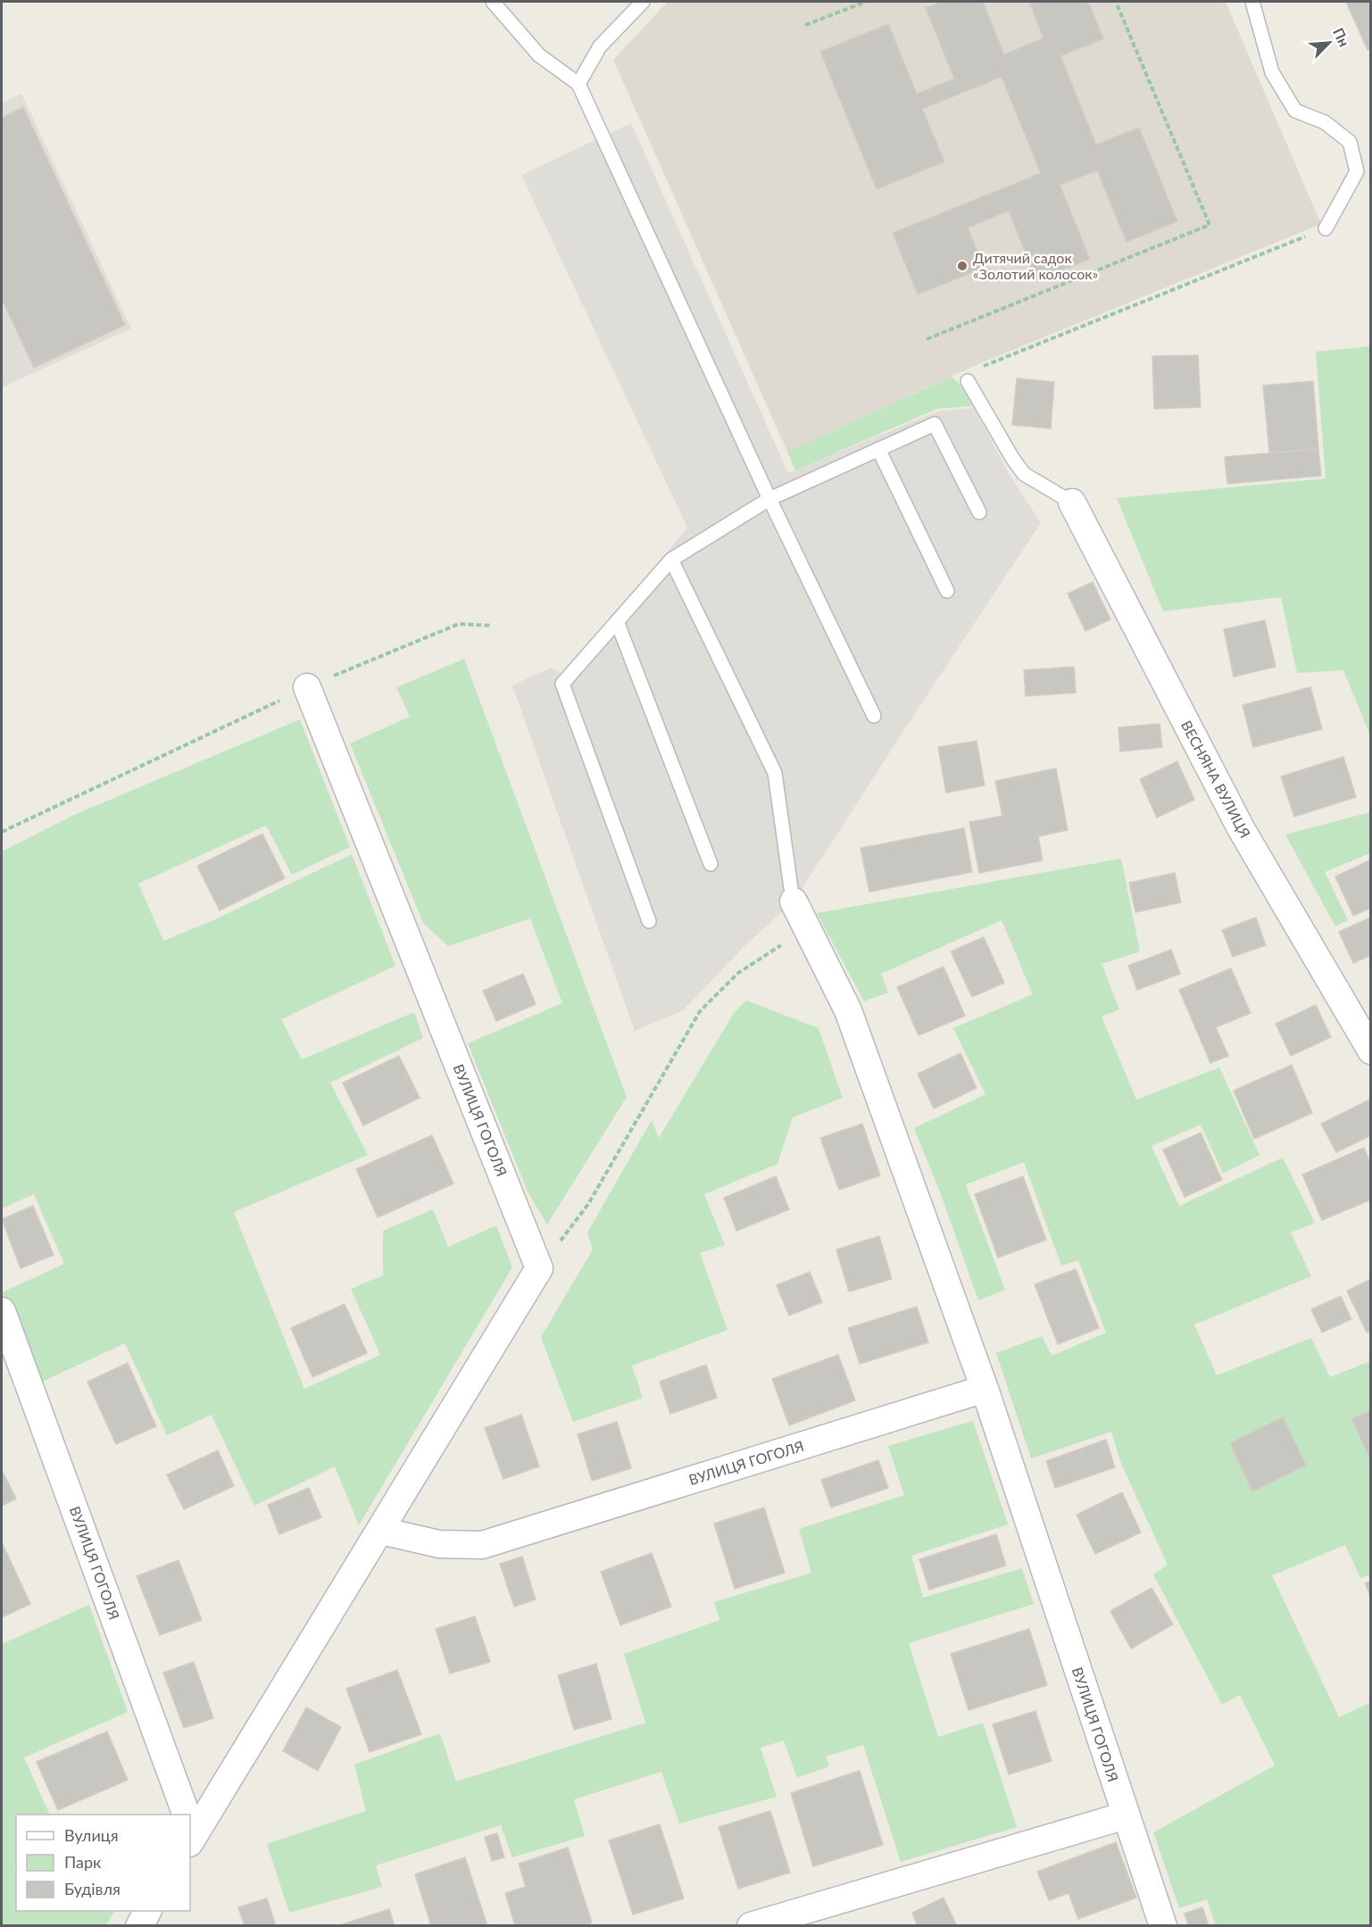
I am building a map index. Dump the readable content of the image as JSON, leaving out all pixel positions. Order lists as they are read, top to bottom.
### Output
{
  "streets": {
    "street": ["ВЕСНЯНА ВУЛИЦЯ", "ВУЛИЦЯ ГОГОЛЯ"]
  },
  "places": ["Дитячий садок «Золотий колосок»"],
  "legend": ["Вулиця", "Парк", "Будівля"],
  "north": "top right"
}
